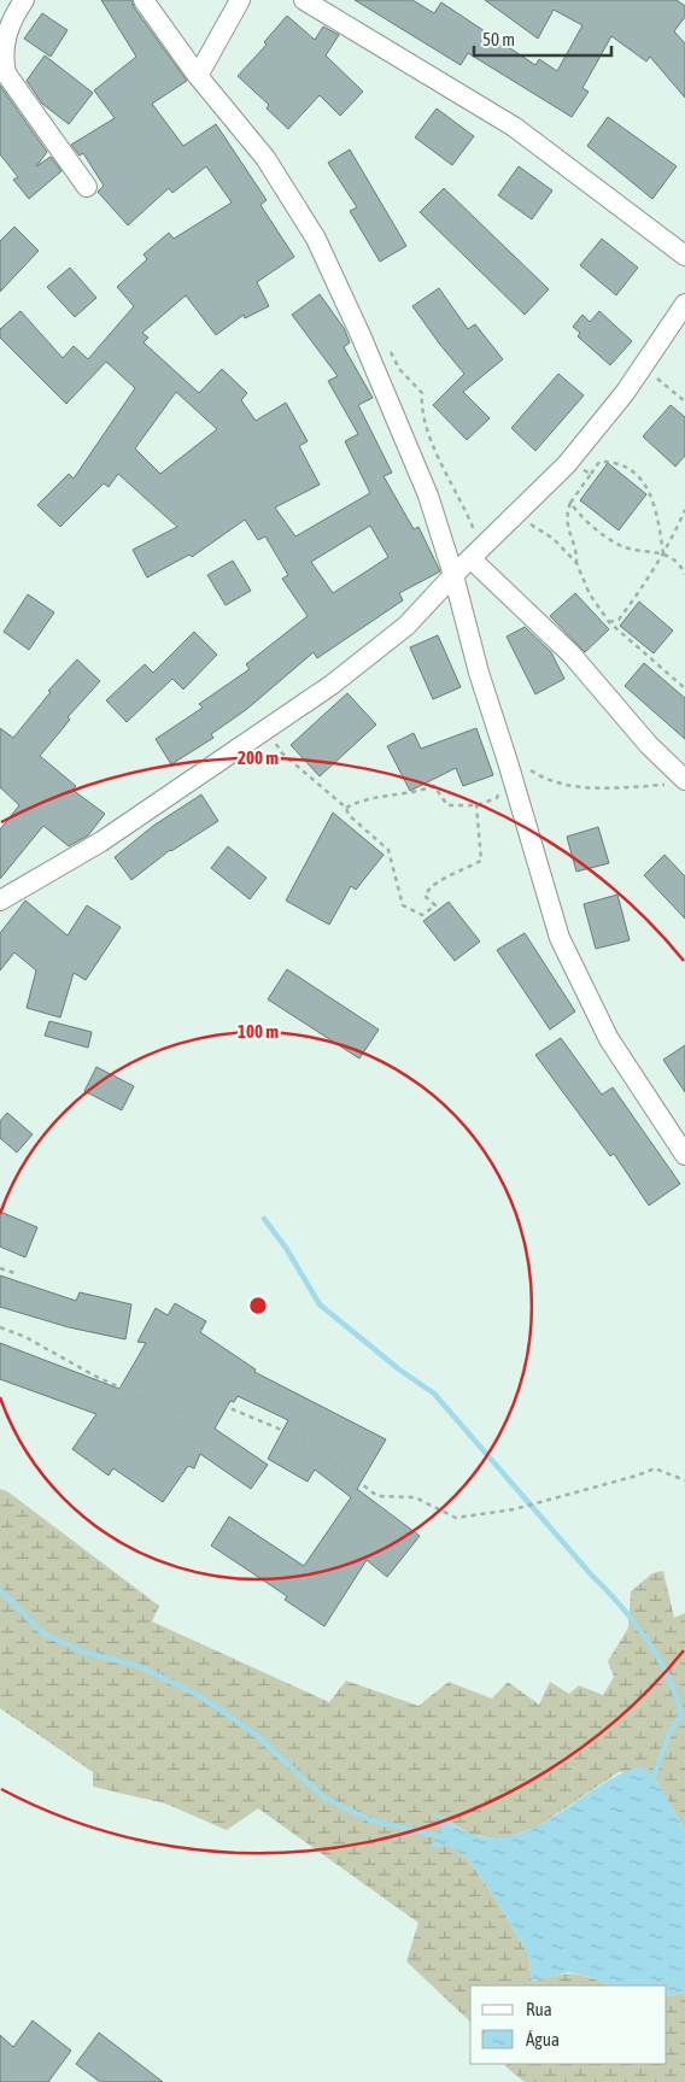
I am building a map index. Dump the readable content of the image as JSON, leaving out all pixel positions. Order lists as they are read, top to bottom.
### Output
{
  "legend": ["Rua", "Água"],
  "scale_bar": "50 m",
  "rings": ["200 m", "100 m"]
}
